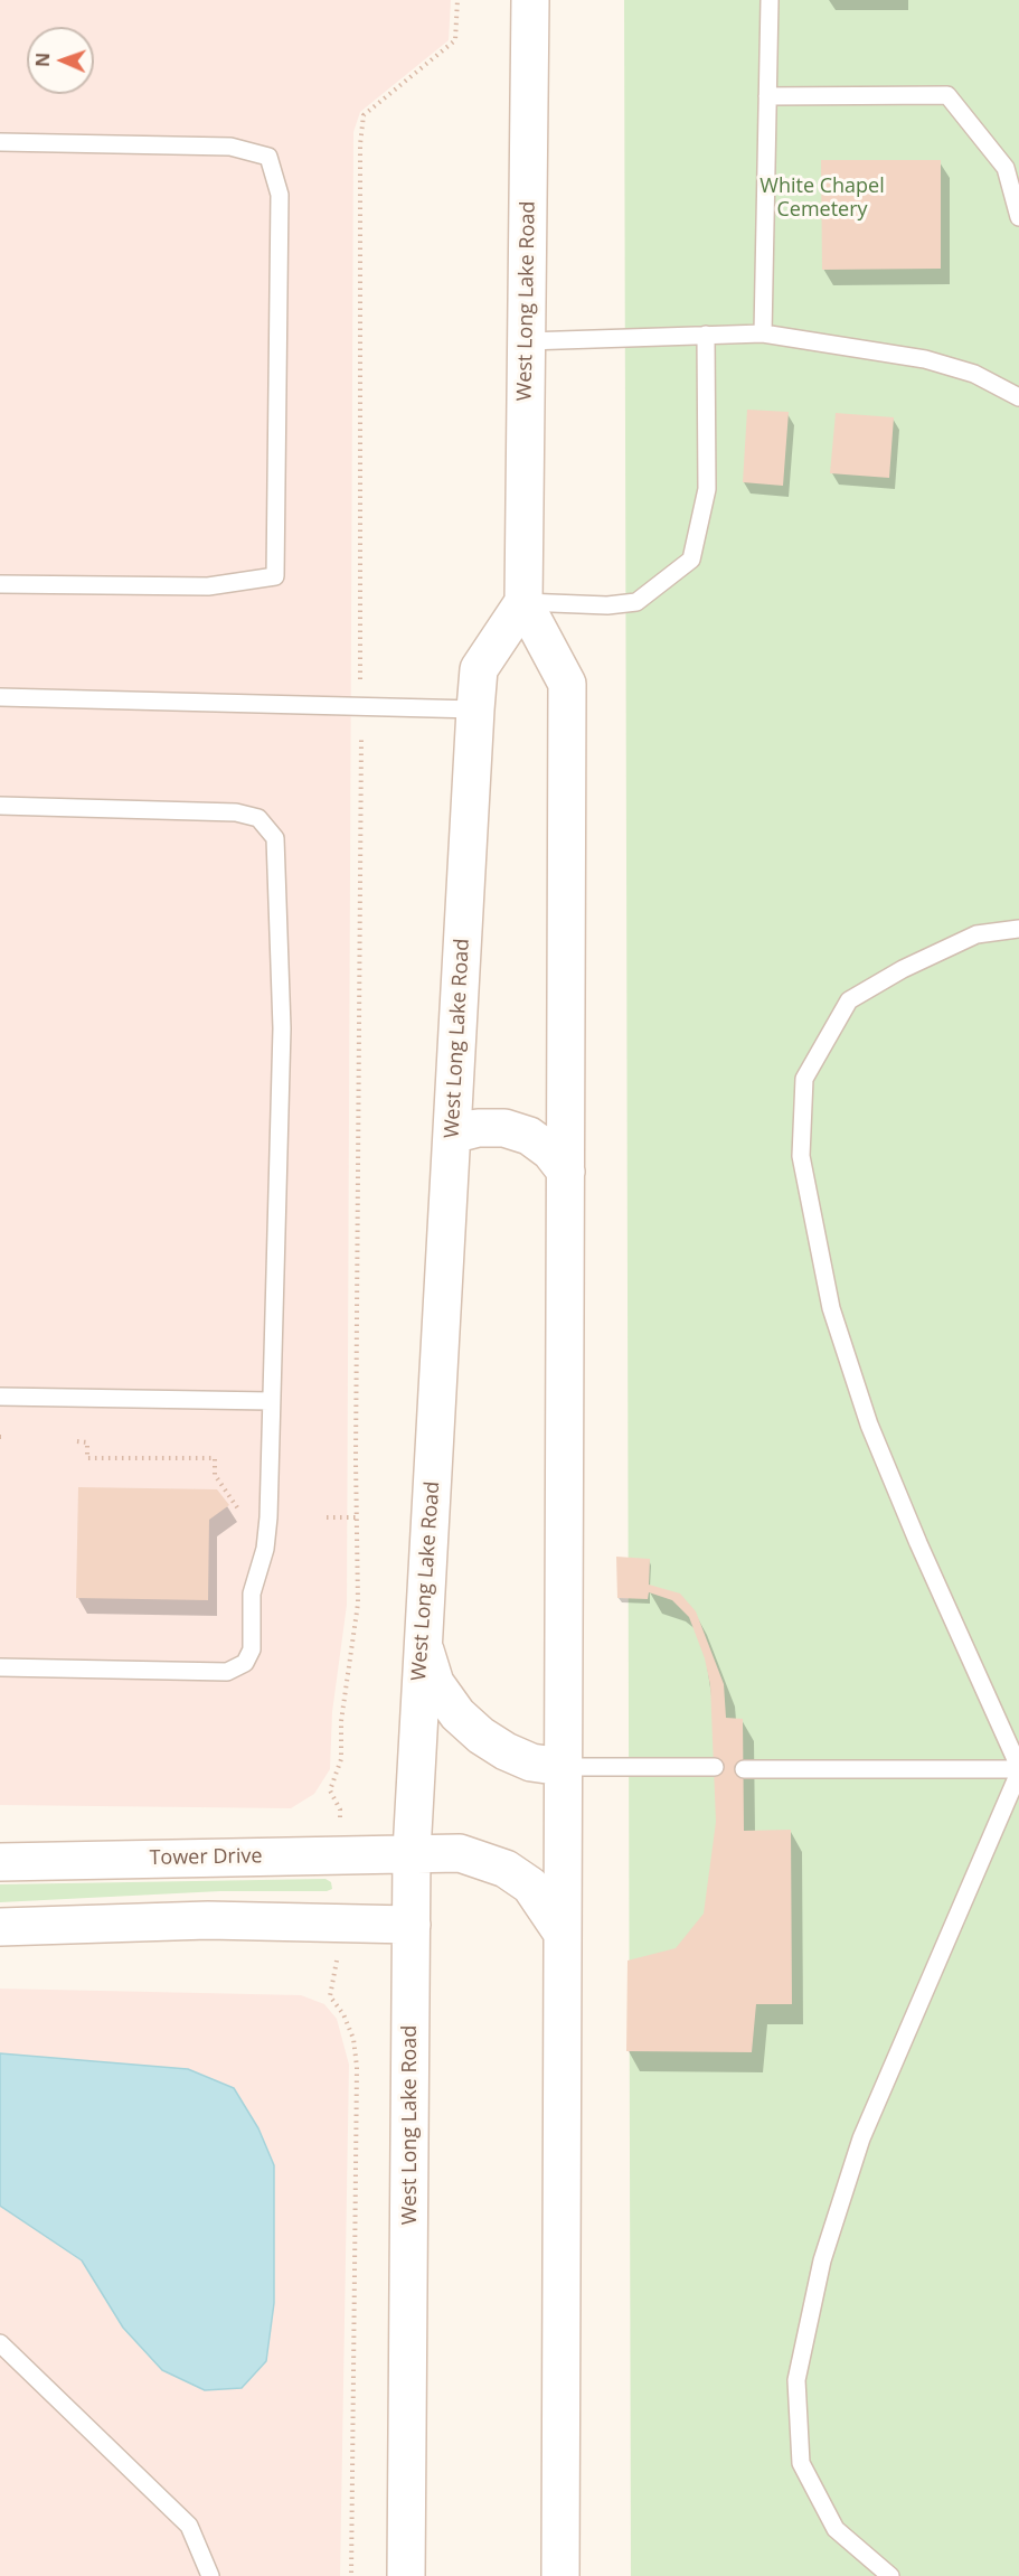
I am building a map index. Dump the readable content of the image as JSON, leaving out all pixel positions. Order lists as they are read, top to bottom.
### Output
{
  "streets": {
    "main road": ["West Long Lake Road", "Tower Drive"]
  },
  "crossings": [
    ["West Long Lake Road", "Tower Drive"]
  ],
  "parks": ["White Chapel Cemetery"],
  "north": "left"
}
